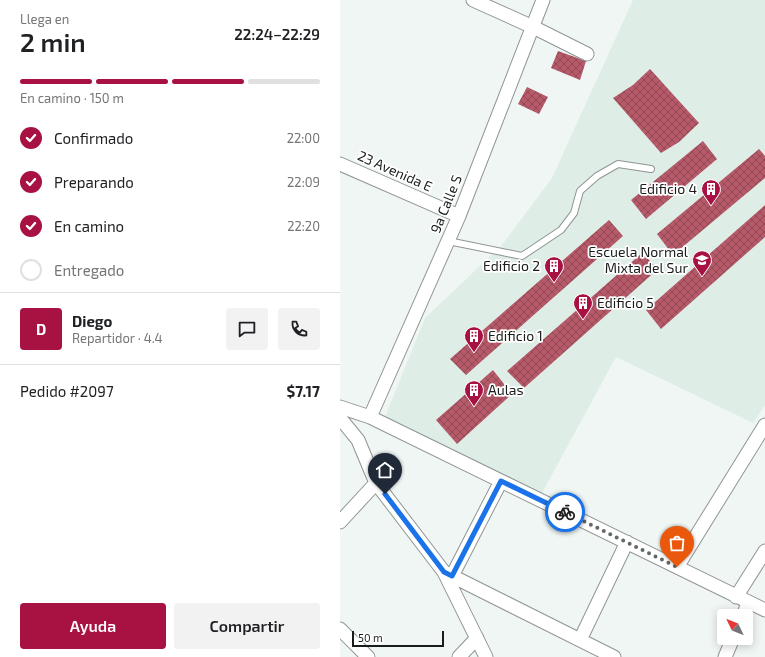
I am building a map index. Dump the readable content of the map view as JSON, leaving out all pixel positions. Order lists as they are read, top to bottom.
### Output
{
  "streets": {
    "street": ["23 Avenida E", "9a Calle S"]
  },
  "crossings": [
    ["23 Avenida E", "9a Calle S"]
  ],
  "places": {
    "building": [
      "Edificio 4",
      "Edificio 2",
      "Edificio 5",
      "Edificio 1",
      "Aulas"
    ],
    "school or university": ["Escuela Normal Mixta del Sur"]
  },
  "scale_bar": "50 m",
  "north": "top left",
  "page": {
    "heading": ["2 min", "Llega en", "22:24–22:29"],
    "panel": [
      "Diego",
      "Repartidor · 4.4",
      "Pedido #2097",
      "$7.17"
    ],
    "bar": "En camino · 150 m",
    "list": [
      ["Confirmado", "22:00"],
      ["Preparando", "22:09"],
      ["En camino", "22:20"],
      "Entregado"
    ],
    "round": "D",
    "buttons": ["Ayuda", "Compartir"],
    "scale": "50 m"
  }
}
